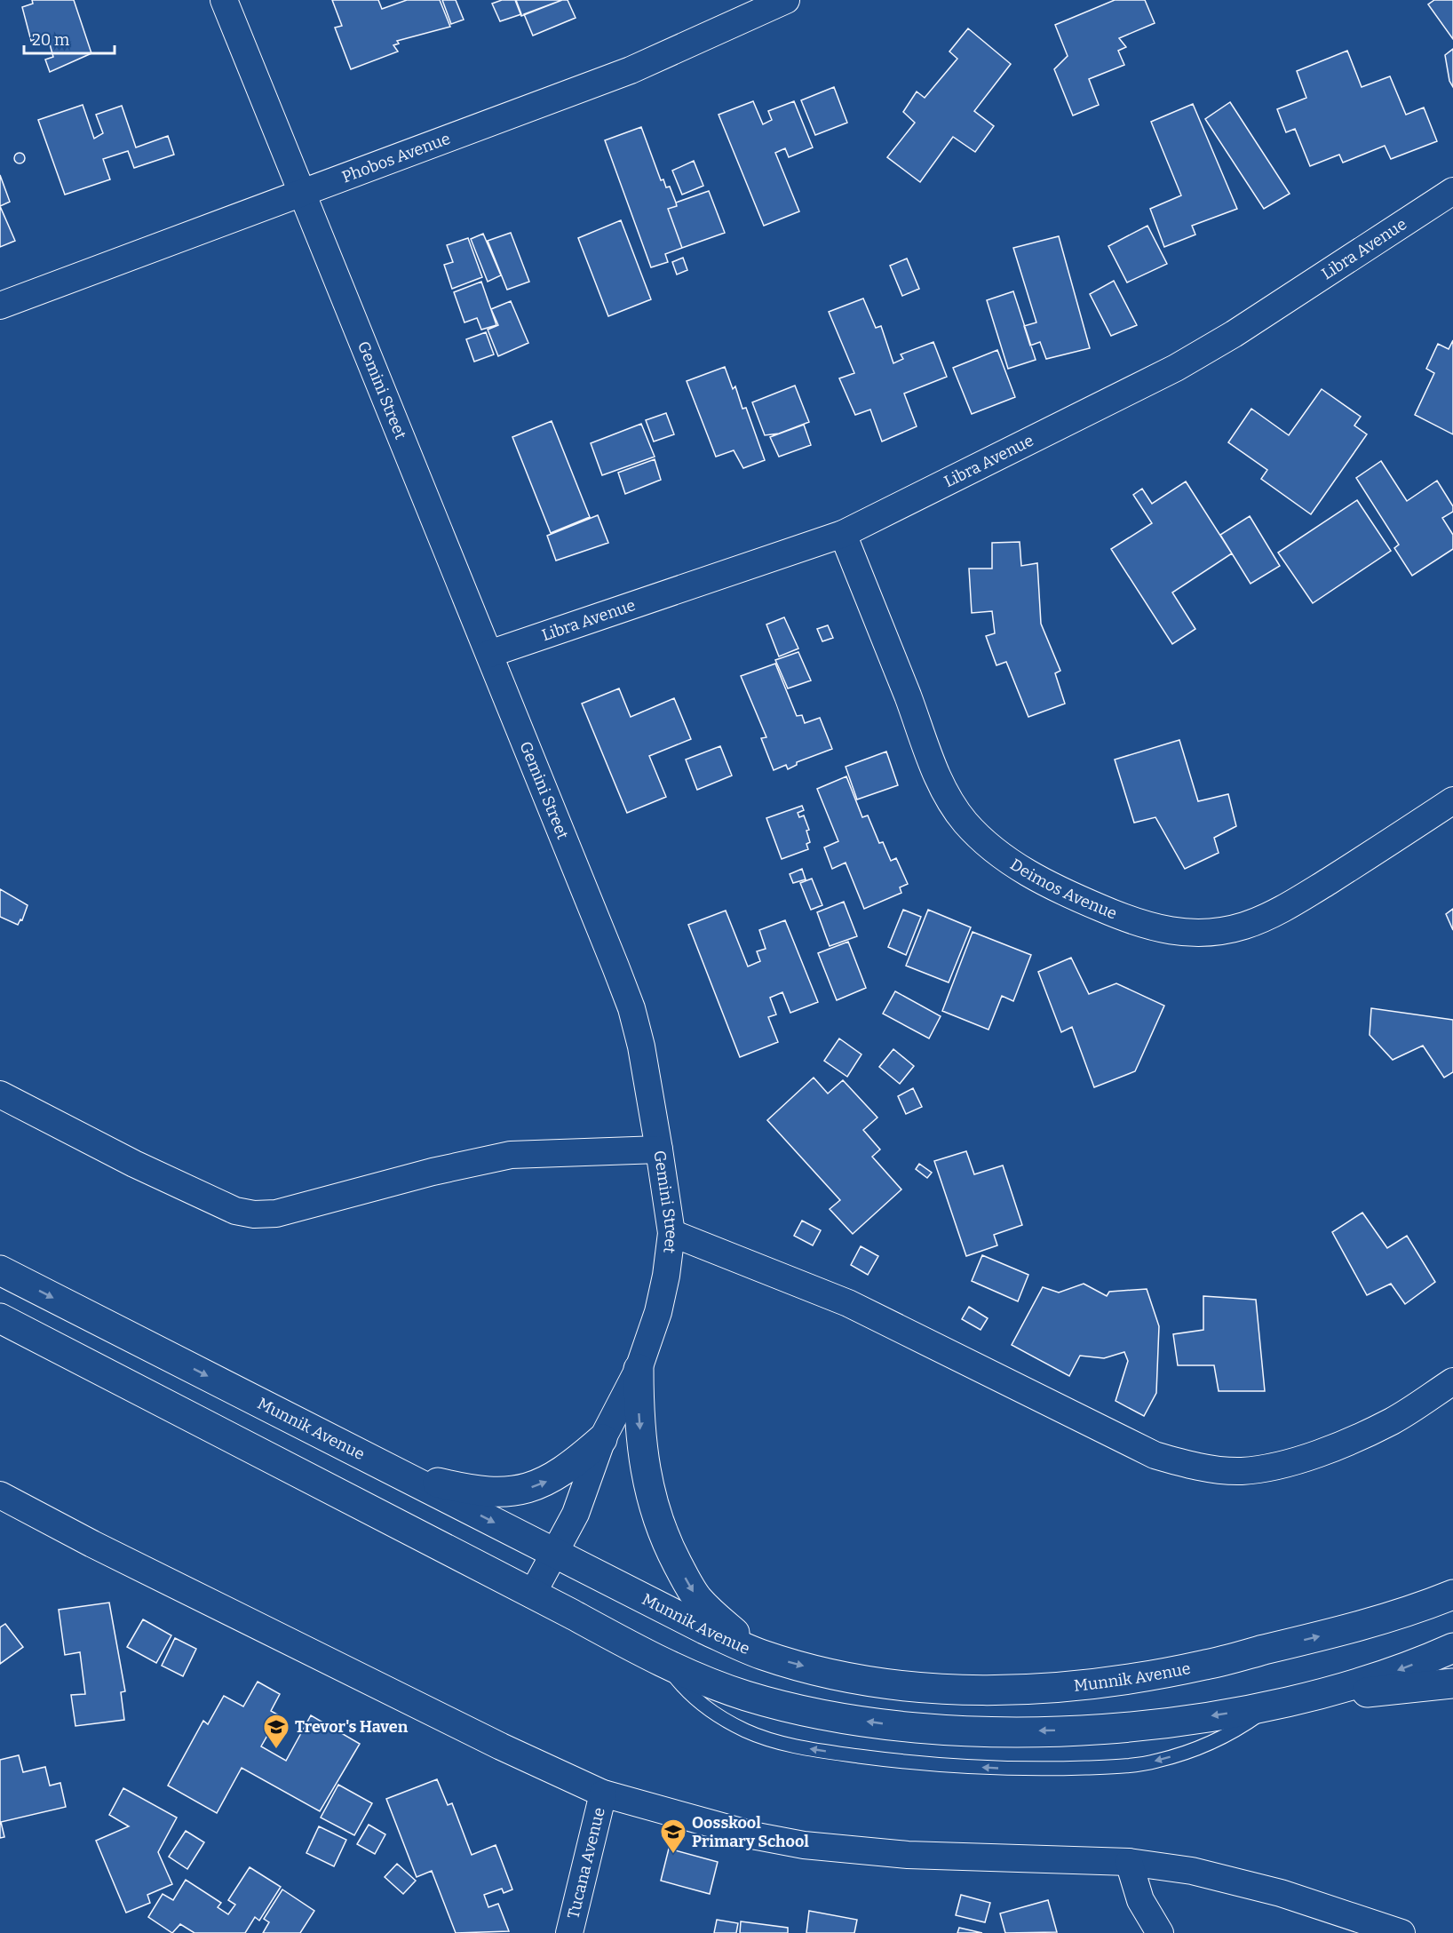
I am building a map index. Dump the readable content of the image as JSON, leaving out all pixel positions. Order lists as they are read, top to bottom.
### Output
{
  "streets": {
    "main road": ["Munnik Avenue"],
    "street": [
      "Phobos Avenue",
      "Libra Avenue",
      "Gemini Street",
      "Deimos Avenue",
      "Tucana Avenue"
    ]
  },
  "crossings": [
    ["Phobos Avenue", "Gemini Street"],
    ["Libra Avenue", "Gemini Street"],
    ["Libra Avenue", "Deimos Avenue"],
    ["Gemini Street", "Munnik Avenue"]
  ],
  "places": {
    "school or university": ["Trevor's Haven", "Oosskool Primary School"]
  },
  "scale_bar": "20 m"
}
